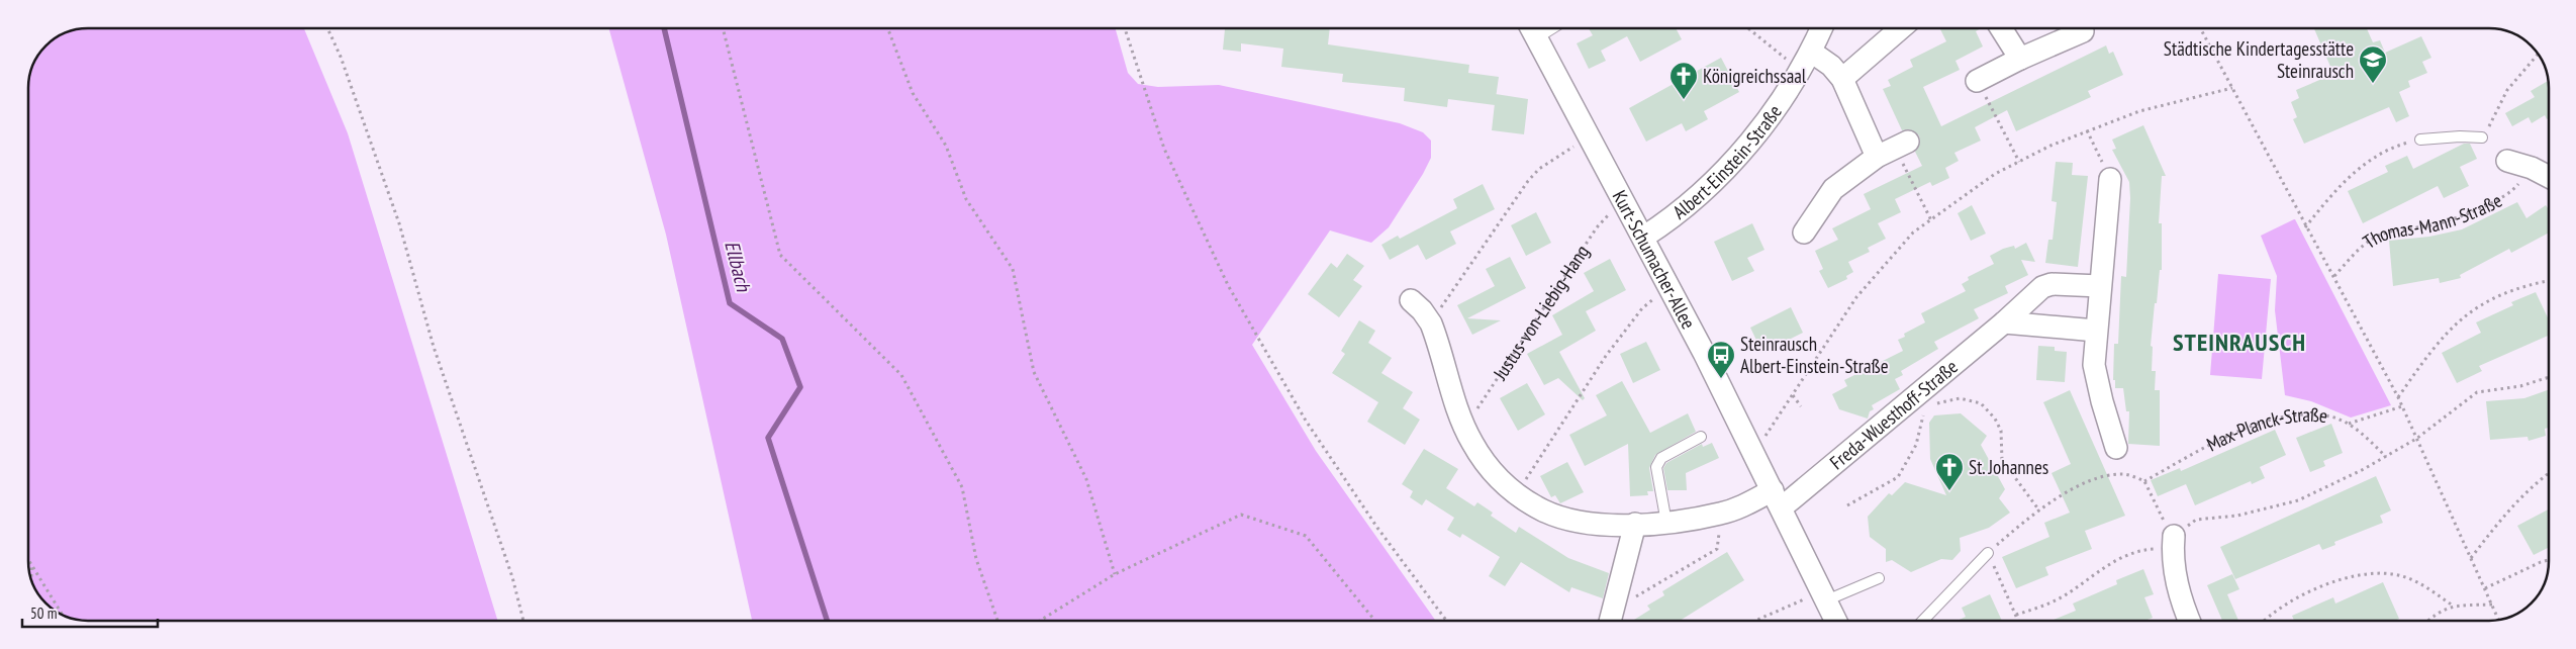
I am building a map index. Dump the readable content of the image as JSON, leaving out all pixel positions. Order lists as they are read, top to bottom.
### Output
{
  "streets": {
    "street": [
      "Albert-Einstein-Straße",
      "Thomas-Mann-Straße",
      "Kurt-Schumacher-Allee",
      "Freda-Wuesthoff-Straße"
    ],
    "path": ["Justus-von-Liebig-Hang", "Max-Planck-Straße"]
  },
  "crossings": [
    ["Albert-Einstein-Straße", "Kurt-Schumacher-Allee"],
    ["Kurt-Schumacher-Allee", "Justus-von-Liebig-Hang"],
    ["Kurt-Schumacher-Allee", "Freda-Wuesthoff-Straße"]
  ],
  "districts": ["STEINRAUSCH"],
  "water": ["Ellbach"],
  "places": {
    "school or university": ["Städtische Kindertagesstätte Steinrausch"],
    "church": ["Königreichssaal", "St. Johannes"],
    "bus stop": ["Steinrausch Albert-Einstein-Straße"]
  },
  "scale_bar": "50 m"
}
